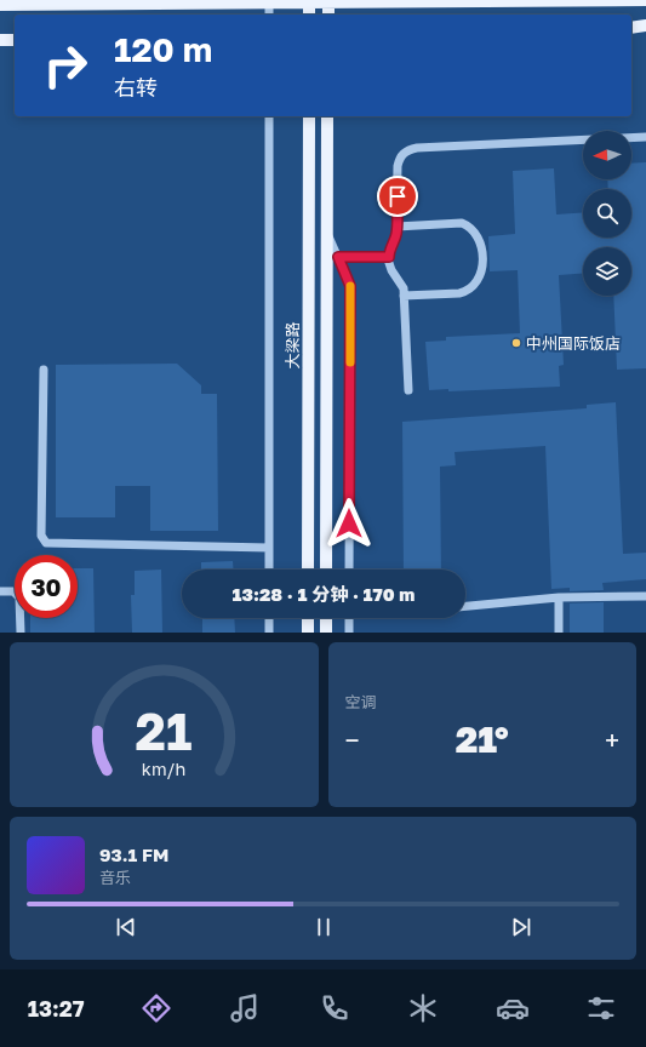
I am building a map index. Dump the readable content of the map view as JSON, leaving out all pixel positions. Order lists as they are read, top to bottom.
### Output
{
  "streets": {
    "main road": ["大梁路"]
  },
  "places": ["中州国际饭店"],
  "north": "left",
  "page": {
    "turn": ["120 m", "右转"],
    "limit": "30",
    "trip": "13:28 · 1 分钟 · 170 m",
    "tile": "空调",
    "heat": ["−", "21°", "+"],
    "song": ["93.1 FM", "音乐"],
    "tabs": "13:27",
    "gauge": ["21", "km/h"]
  }
}
